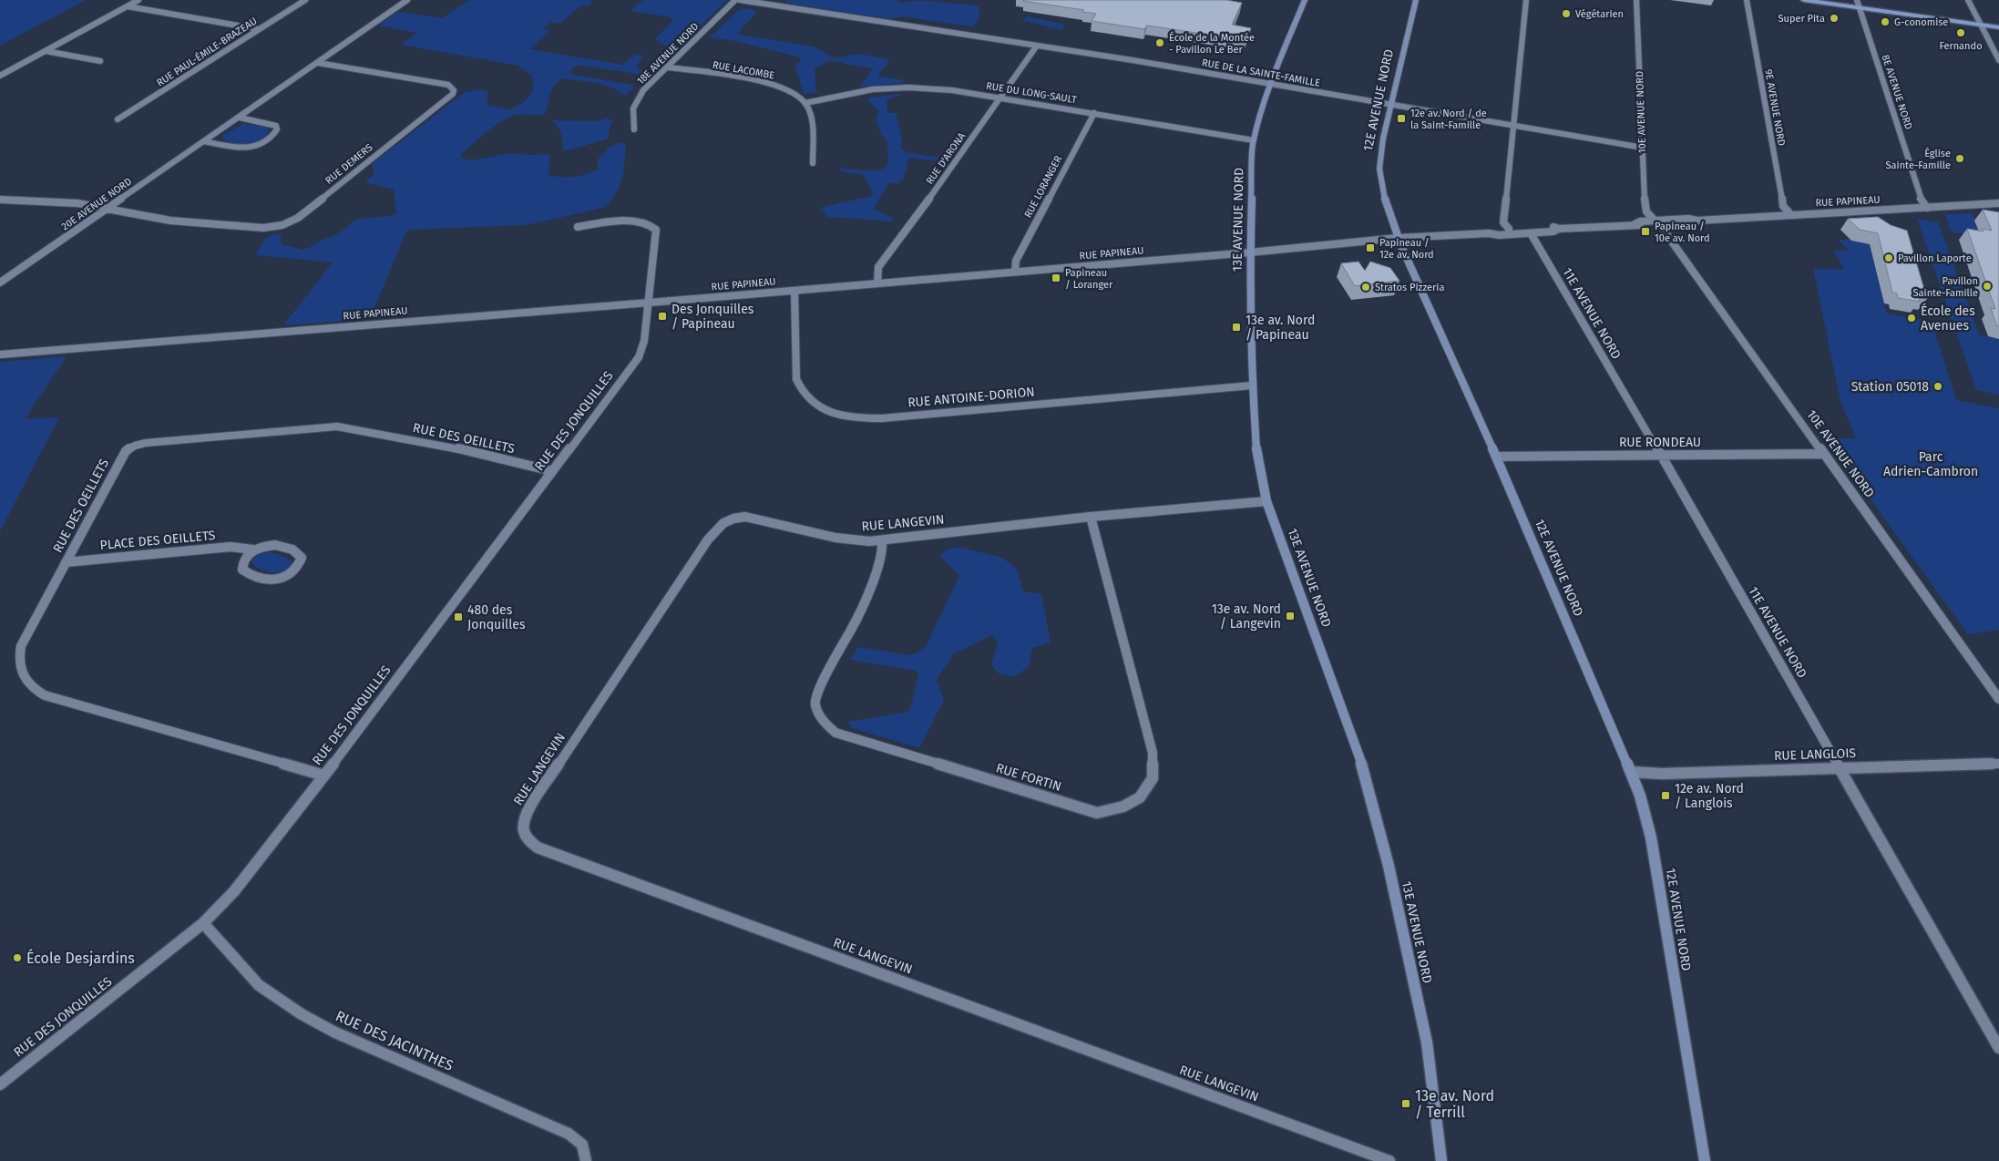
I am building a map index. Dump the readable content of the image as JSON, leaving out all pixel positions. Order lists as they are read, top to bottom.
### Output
{
  "streets": {
    "main road": ["12E AVENUE NORD", "13E AVENUE NORD"],
    "street": [
      "RUE PAUL-ÉMILE-BRAZEAU",
      "18E AVENUE NORD",
      "RUE LACOMBE",
      "RUE DE LA SAINTE-FAMILLE",
      "8E AVENUE NORD",
      "RUE DU LONG-SAULT",
      "9E AVENUE NORD",
      "10E AVENUE NORD",
      "RUE D'ARONA",
      "RUE DEMERS",
      "RUE LORANGER",
      "RUE PAPINEAU",
      "20E AVENUE NORD",
      "11E AVENUE NORD",
      "RUE ANTOINE-DORION",
      "RUE DES JONQUILLES",
      "RUE DES OEILLETS",
      "RUE RONDEAU",
      "RUE LANGEVIN",
      "PLACE DES OEILLETS",
      "RUE LANGLOIS",
      "RUE FORTIN",
      "RUE DES JACINTHES"
    ]
  },
  "crossings": [
    ["18E AVENUE NORD", "RUE LACOMBE"],
    ["RUE LACOMBE", "RUE DU LONG-SAULT"],
    ["RUE DE LA SAINTE-FAMILLE", "12E AVENUE NORD"],
    ["RUE DE LA SAINTE-FAMILLE", "10E AVENUE NORD"],
    ["RUE DE LA SAINTE-FAMILLE", "RUE D'ARONA"],
    ["RUE DE LA SAINTE-FAMILLE", "13E AVENUE NORD"],
    ["8E AVENUE NORD", "RUE PAPINEAU"],
    ["RUE DU LONG-SAULT", "RUE D'ARONA"],
    ["RUE DU LONG-SAULT", "RUE LORANGER"],
    ["RUE DU LONG-SAULT", "13E AVENUE NORD"],
    ["12E AVENUE NORD", "RUE PAPINEAU"],
    ["12E AVENUE NORD", "RUE RONDEAU"],
    ["12E AVENUE NORD", "RUE LANGLOIS"],
    ["9E AVENUE NORD", "RUE PAPINEAU"],
    ["10E AVENUE NORD", "RUE PAPINEAU"],
    ["10E AVENUE NORD", "RUE RONDEAU"],
    ["RUE D'ARONA", "RUE PAPINEAU"],
    ["RUE DEMERS", "20E AVENUE NORD"],
    ["RUE LORANGER", "RUE PAPINEAU"],
    ["RUE PAPINEAU", "13E AVENUE NORD"],
    ["RUE PAPINEAU", "11E AVENUE NORD"],
    ["RUE PAPINEAU", "RUE ANTOINE-DORION"],
    ["RUE PAPINEAU", "RUE DES JONQUILLES"],
    ["13E AVENUE NORD", "RUE ANTOINE-DORION"],
    ["13E AVENUE NORD", "RUE LANGEVIN"],
    ["11E AVENUE NORD", "RUE RONDEAU"],
    ["11E AVENUE NORD", "RUE LANGLOIS"],
    ["RUE DES JONQUILLES", "RUE DES OEILLETS"],
    ["RUE DES JONQUILLES", "RUE DES JACINTHES"],
    ["RUE DES OEILLETS", "PLACE DES OEILLETS"],
    ["RUE LANGEVIN", "RUE FORTIN"]
  ],
  "parks": ["Parc Adrien-Cambron"],
  "places": {
    "other": [
      "Végétarien",
      "Super Pita",
      "G-conomise",
      "Fernando",
      "École de la Montée - Pavillon Le Ber",
      "Église Sainte-Famille",
      "Pavillon Laporte",
      "Pavillon Sainte-Famille",
      "Stratos Pizzeria",
      "École des Avenues",
      "Station 05018",
      "École Desjardins"
    ],
    "transit": [
      "12e av. Nord / de la Saint-Famille",
      "Papineau / 10e av. Nord",
      "Papineau / 12e av. Nord",
      "Papineau / Loranger",
      "Des Jonquilles / Papineau",
      "13e av. Nord / Papineau",
      "13e av. Nord / Langevin",
      "480 des Jonquilles",
      "12e av. Nord / Langlois",
      "13e av. Nord / Terrill"
    ]
  }
}
